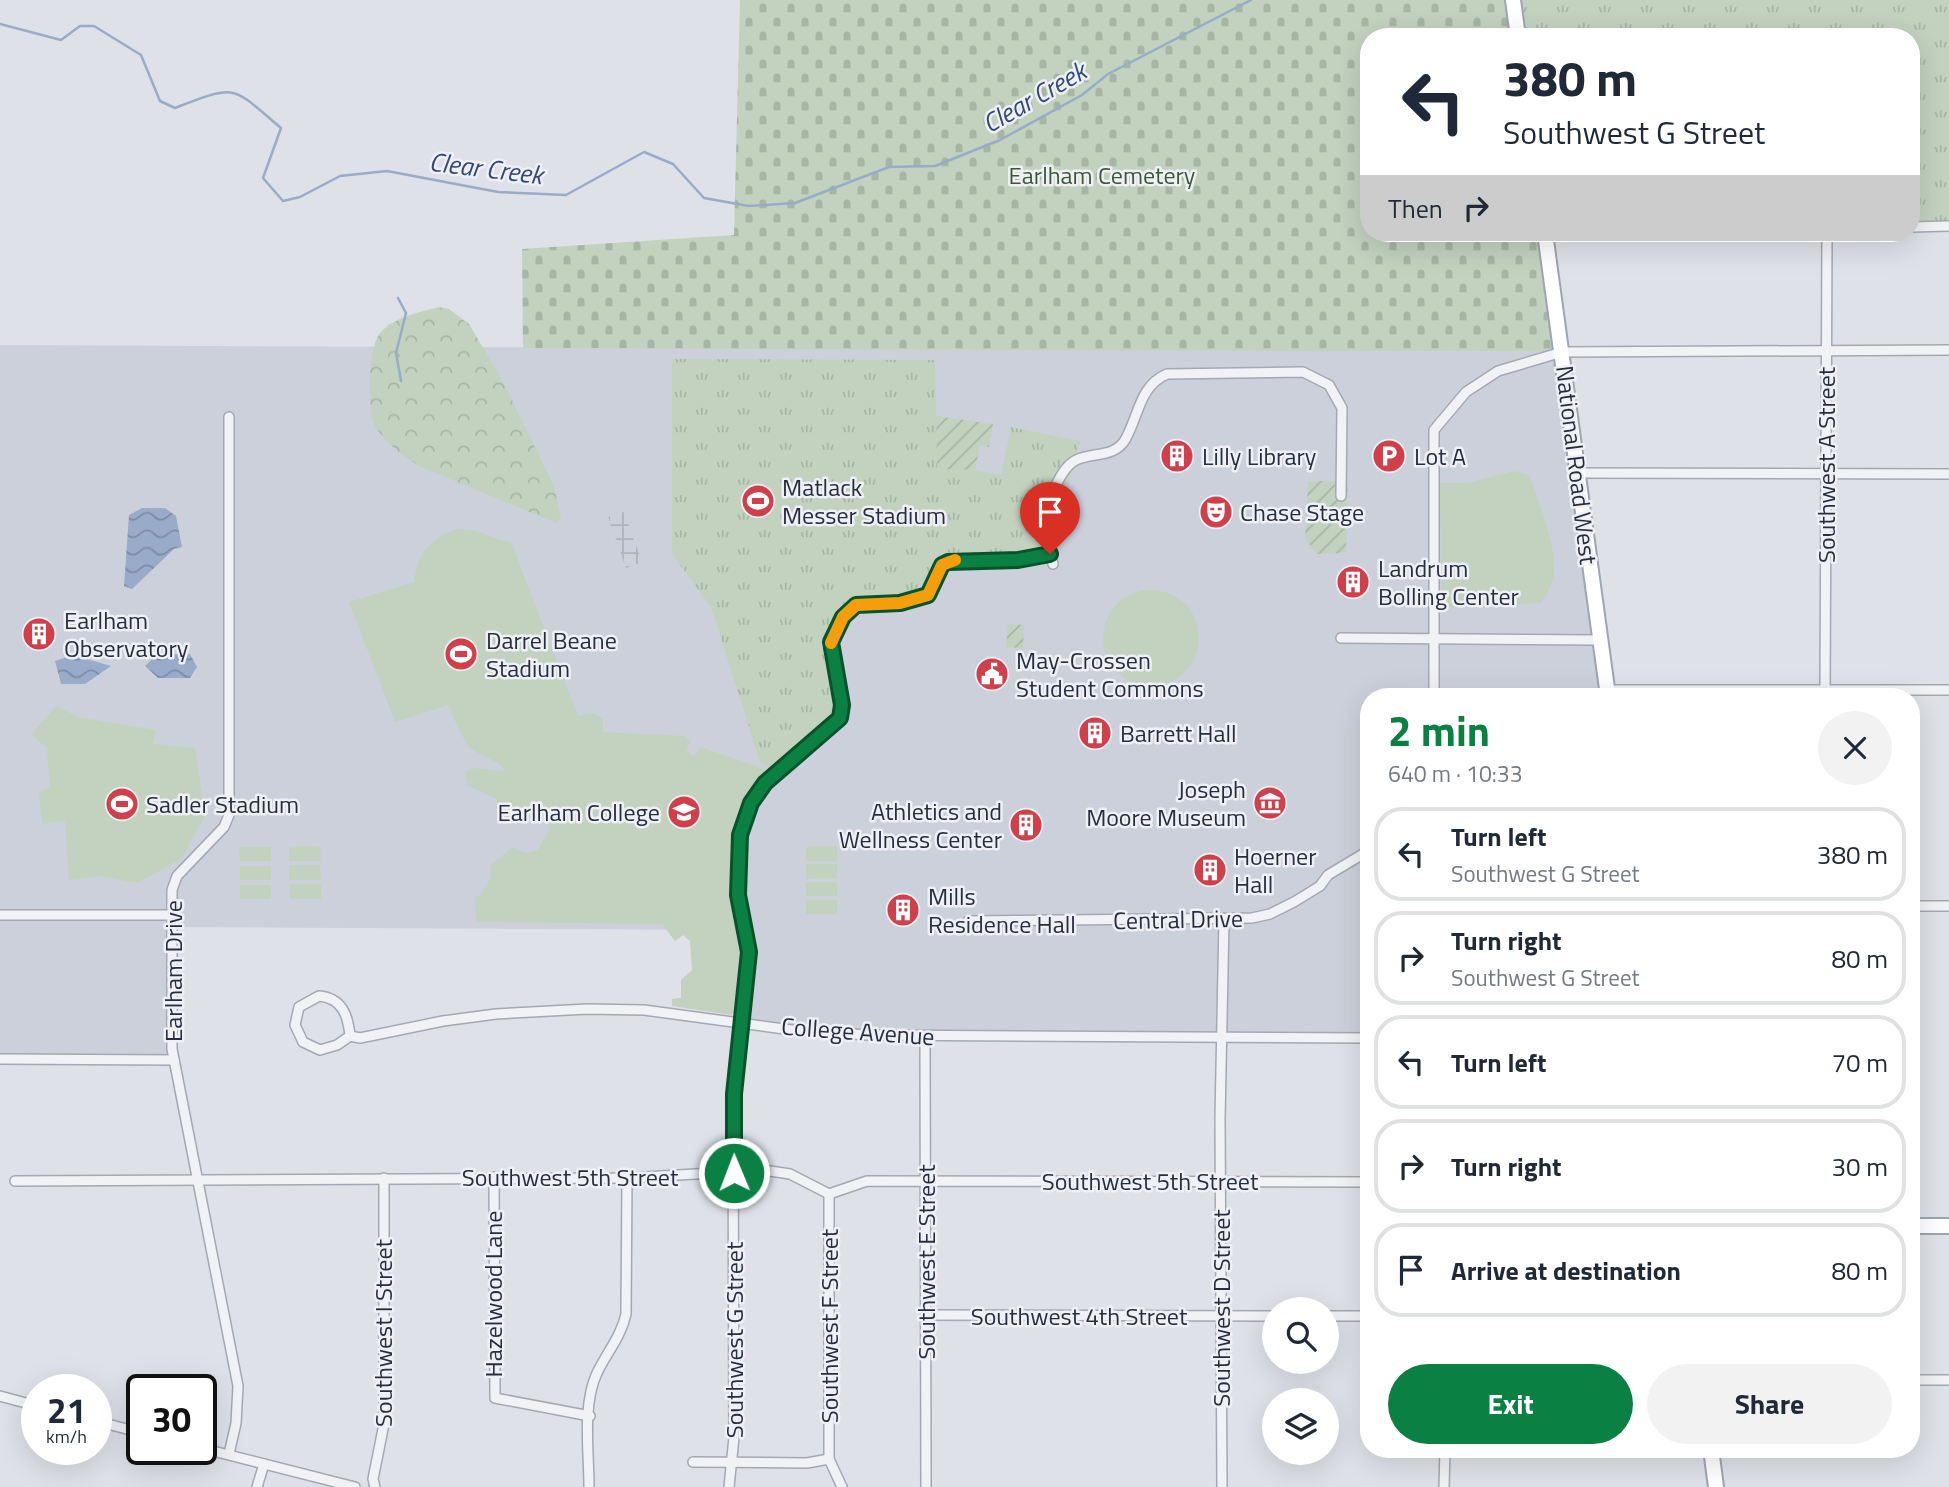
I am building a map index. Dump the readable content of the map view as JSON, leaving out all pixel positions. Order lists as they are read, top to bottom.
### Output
{
  "streets": {
    "main road": ["National Road West"],
    "street": [
      "Southwest A Street",
      "Central Drive",
      "Earlham Drive",
      "College Avenue",
      "Southwest 5th Street",
      "Southwest E Street",
      "Hazelwood Lane",
      "Southwest D Street",
      "Southwest 4th Street",
      "Southwest F Street",
      "Southwest I Street",
      "Southwest G Street"
    ]
  },
  "crossings": [
    ["Central Drive", "Southwest D Street"],
    ["Earlham Drive", "Southwest 5th Street"],
    ["College Avenue", "Southwest E Street"],
    ["College Avenue", "Southwest D Street"],
    ["College Avenue", "Southwest G Street"],
    ["Southwest 5th Street", "Southwest E Street"],
    ["Southwest 5th Street", "Hazelwood Lane"],
    ["Southwest 5th Street", "Southwest D Street"],
    ["Southwest 5th Street", "Southwest F Street"],
    ["Southwest 5th Street", "Southwest I Street"],
    ["Southwest 5th Street", "Southwest G Street"],
    ["Southwest E Street", "Southwest 4th Street"],
    ["Southwest D Street", "Southwest 4th Street"]
  ],
  "water": ["Clear Creek"],
  "parks": ["Earlham Cemetery"],
  "places": {
    "building": [
      "Lilly Library",
      "Landrum Bolling Center",
      "Earlham Observatory",
      "Barrett Hall",
      "Athletics and Wellness Center",
      "Hoerner Hall",
      "Mills Residence Hall"
    ],
    "parking": ["Lot A"],
    "sports": ["Matlack Messer Stadium", "Darrel Beane Stadium", "Sadler Stadium"],
    "theatre": ["Chase Stage"],
    "public building": ["May-Crossen Student Commons"],
    "museum": ["Joseph Moore Museum"],
    "school or university": ["Earlham College"]
  },
  "page": {
    "turn": ["380 m", "Southwest G Street"],
    "then": "Then",
    "heading": ["2 min", "640 m · 10:33"],
    "list": [
      {
        "name": "Turn left",
        "note": "Southwest G Street",
        "value": "380 m"
      },
      {
        "name": "Turn right",
        "note": "Southwest G Street",
        "value": "80 m"
      },
      {
        "name": "Turn left",
        "value": "70 m"
      },
      {
        "name": "Turn right",
        "value": "30 m"
      },
      {
        "name": "Arrive at destination",
        "value": "80 m"
      }
    ],
    "buttons": ["Exit", "Share"],
    "speed": "21 km/h",
    "limit": "30"
  }
}
